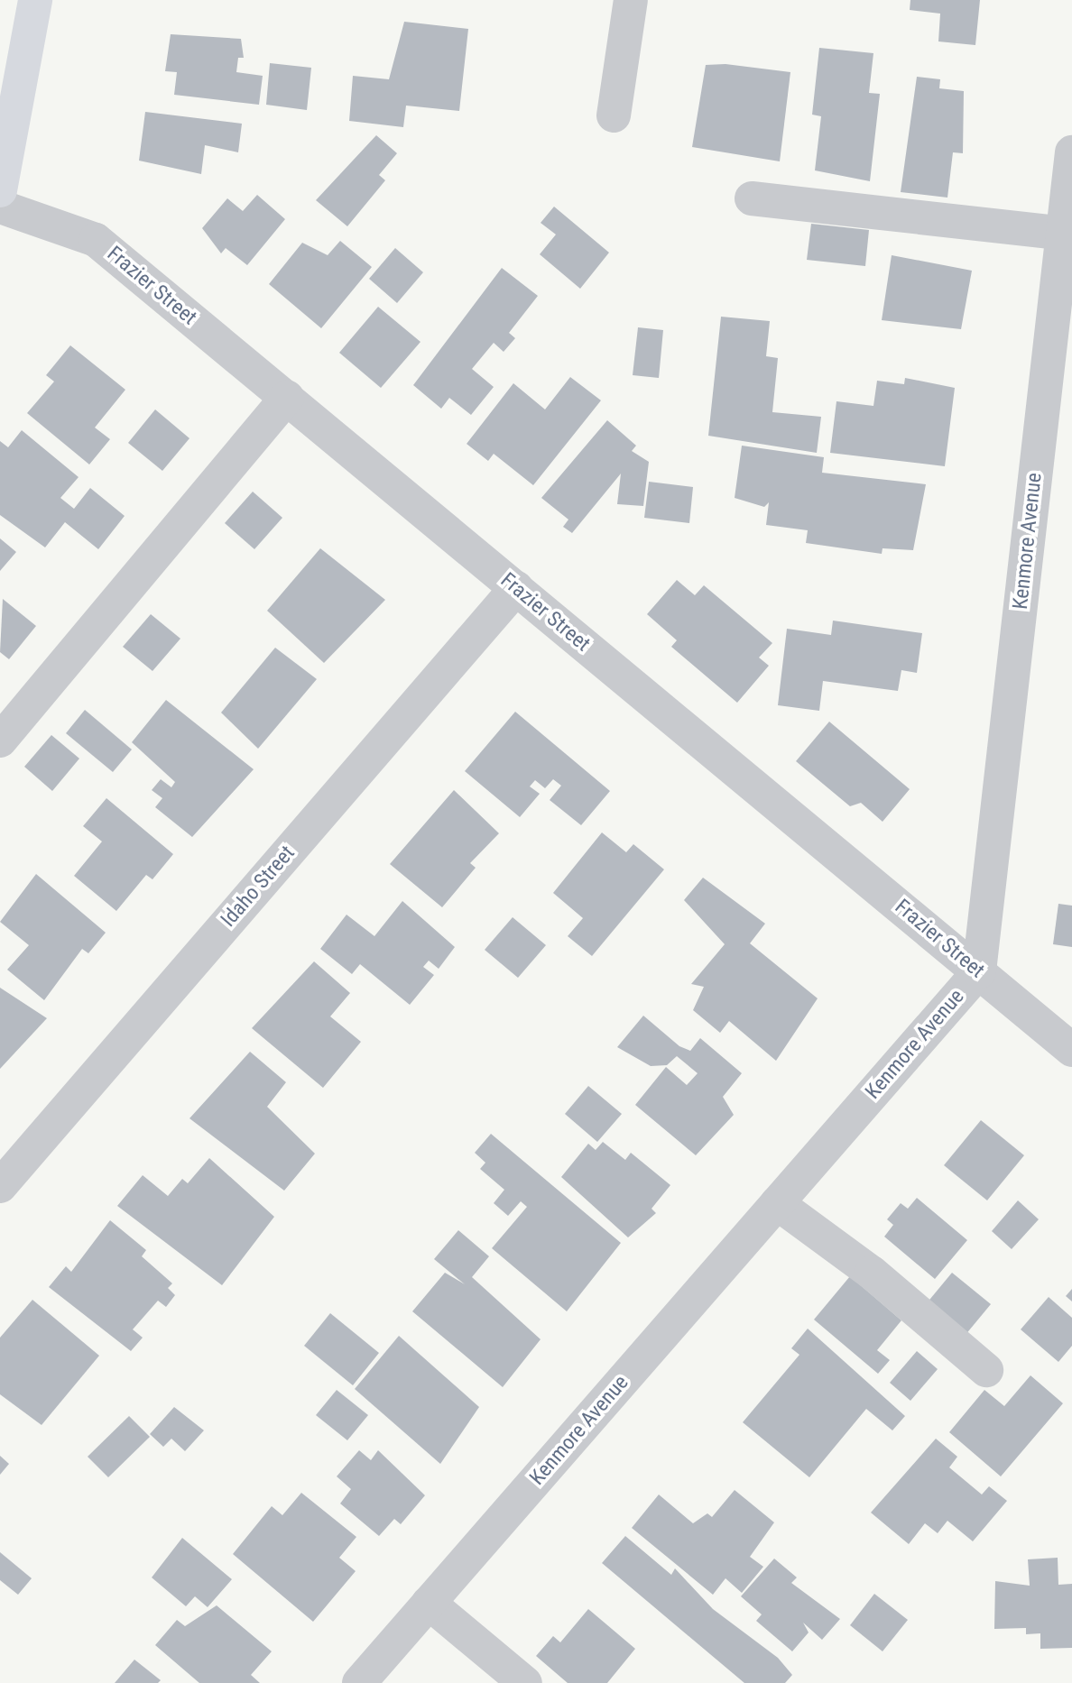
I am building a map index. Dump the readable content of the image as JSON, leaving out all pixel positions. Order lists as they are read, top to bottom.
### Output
{
  "streets": {
    "street": ["Frazier Street", "Kenmore Avenue", "Idaho Street"]
  },
  "crossings": [
    ["Frazier Street", "Kenmore Avenue"],
    ["Frazier Street", "Idaho Street"]
  ]
}
